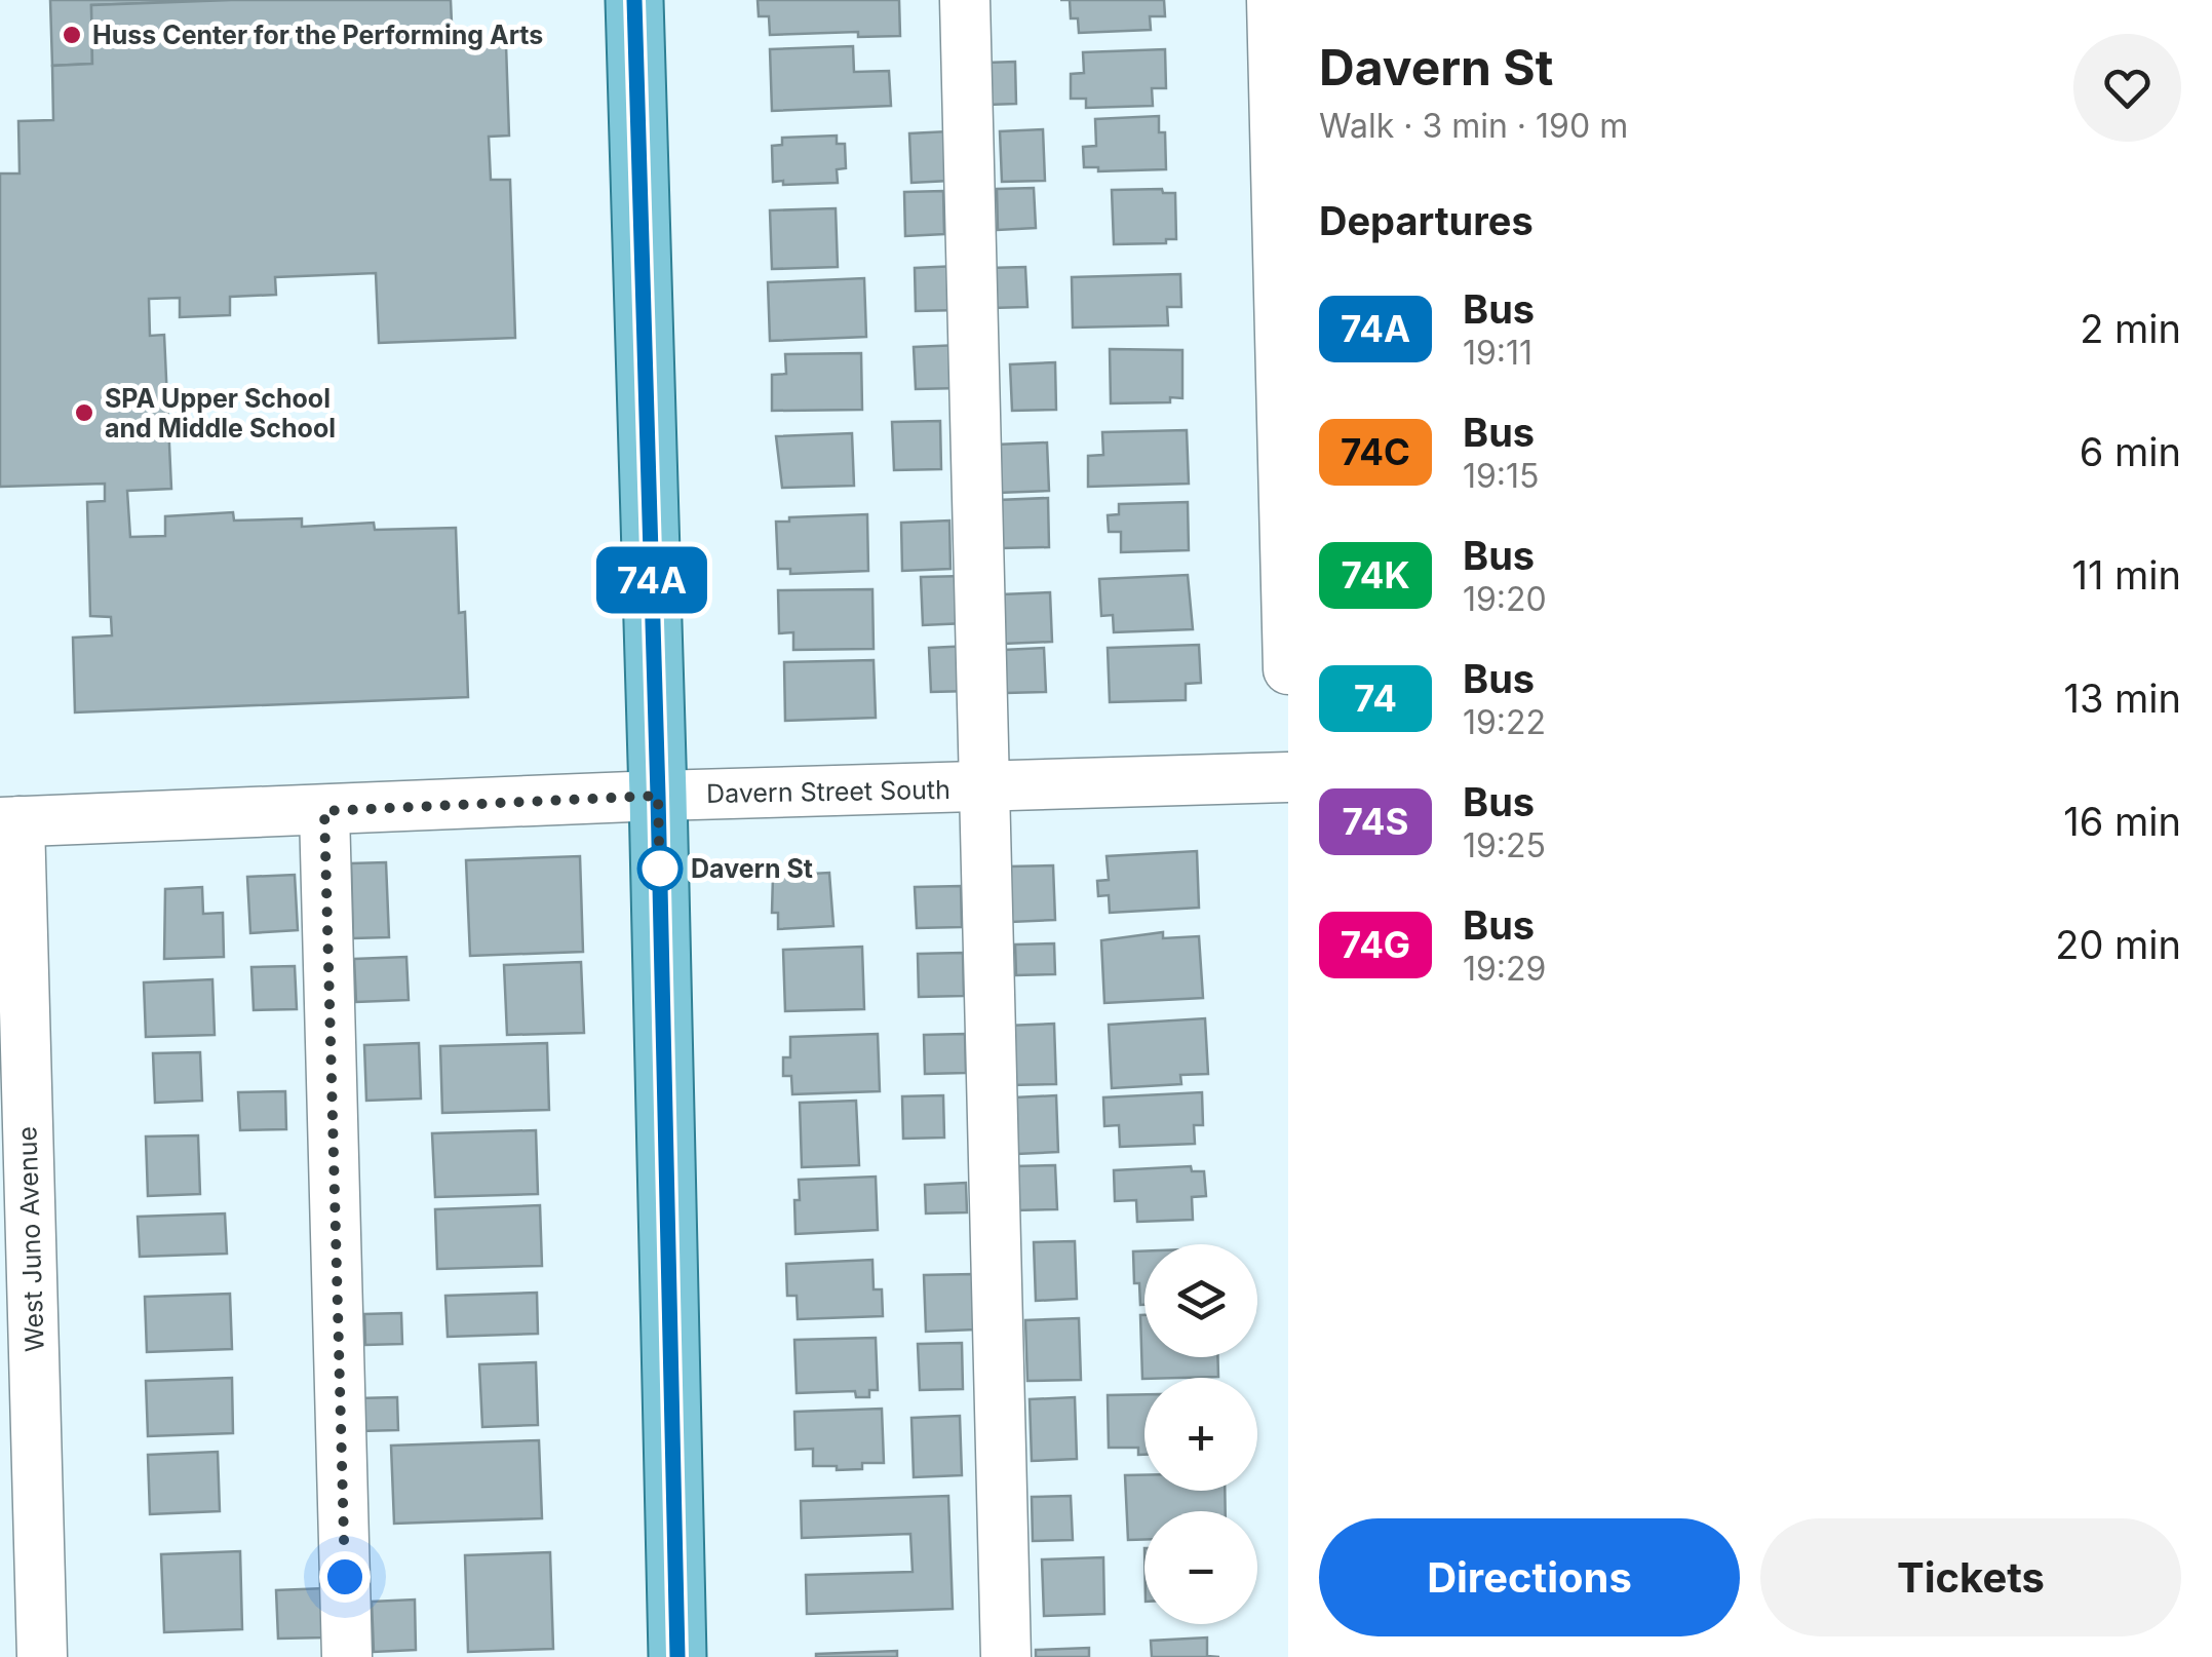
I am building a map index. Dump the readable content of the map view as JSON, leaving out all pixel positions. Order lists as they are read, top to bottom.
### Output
{
  "streets": {
    "street": ["Davern Street South", "West Juno Avenue"]
  },
  "crossings": [
    ["Davern Street South", "West Juno Avenue"]
  ],
  "places": ["Huss Center for the Performing Arts", "SPA Upper School and Middle School", "Davern St"],
  "lines": ["bus line 74A"],
  "page": {
    "on_map": "74A",
    "heading": [
      ["Davern St", "Walk · 3 min · 190 m"],
      "Departures"
    ],
    "list": [
      {
        "mark": "74A",
        "name": "Bus",
        "note": "19:11",
        "value": "2 min"
      },
      {
        "mark": "74C",
        "name": "Bus",
        "note": "19:15",
        "value": "6 min"
      },
      {
        "mark": "74K",
        "name": "Bus",
        "note": "19:20",
        "value": "11 min"
      },
      {
        "mark": "74",
        "name": "Bus",
        "note": "19:22",
        "value": "13 min"
      },
      {
        "mark": "74S",
        "name": "Bus",
        "note": "19:25",
        "value": "16 min"
      },
      {
        "mark": "74G",
        "name": "Bus",
        "note": "19:29",
        "value": "20 min"
      }
    ],
    "map_buttons": ["+", "−"],
    "buttons": ["Directions", "Tickets"]
  }
}
